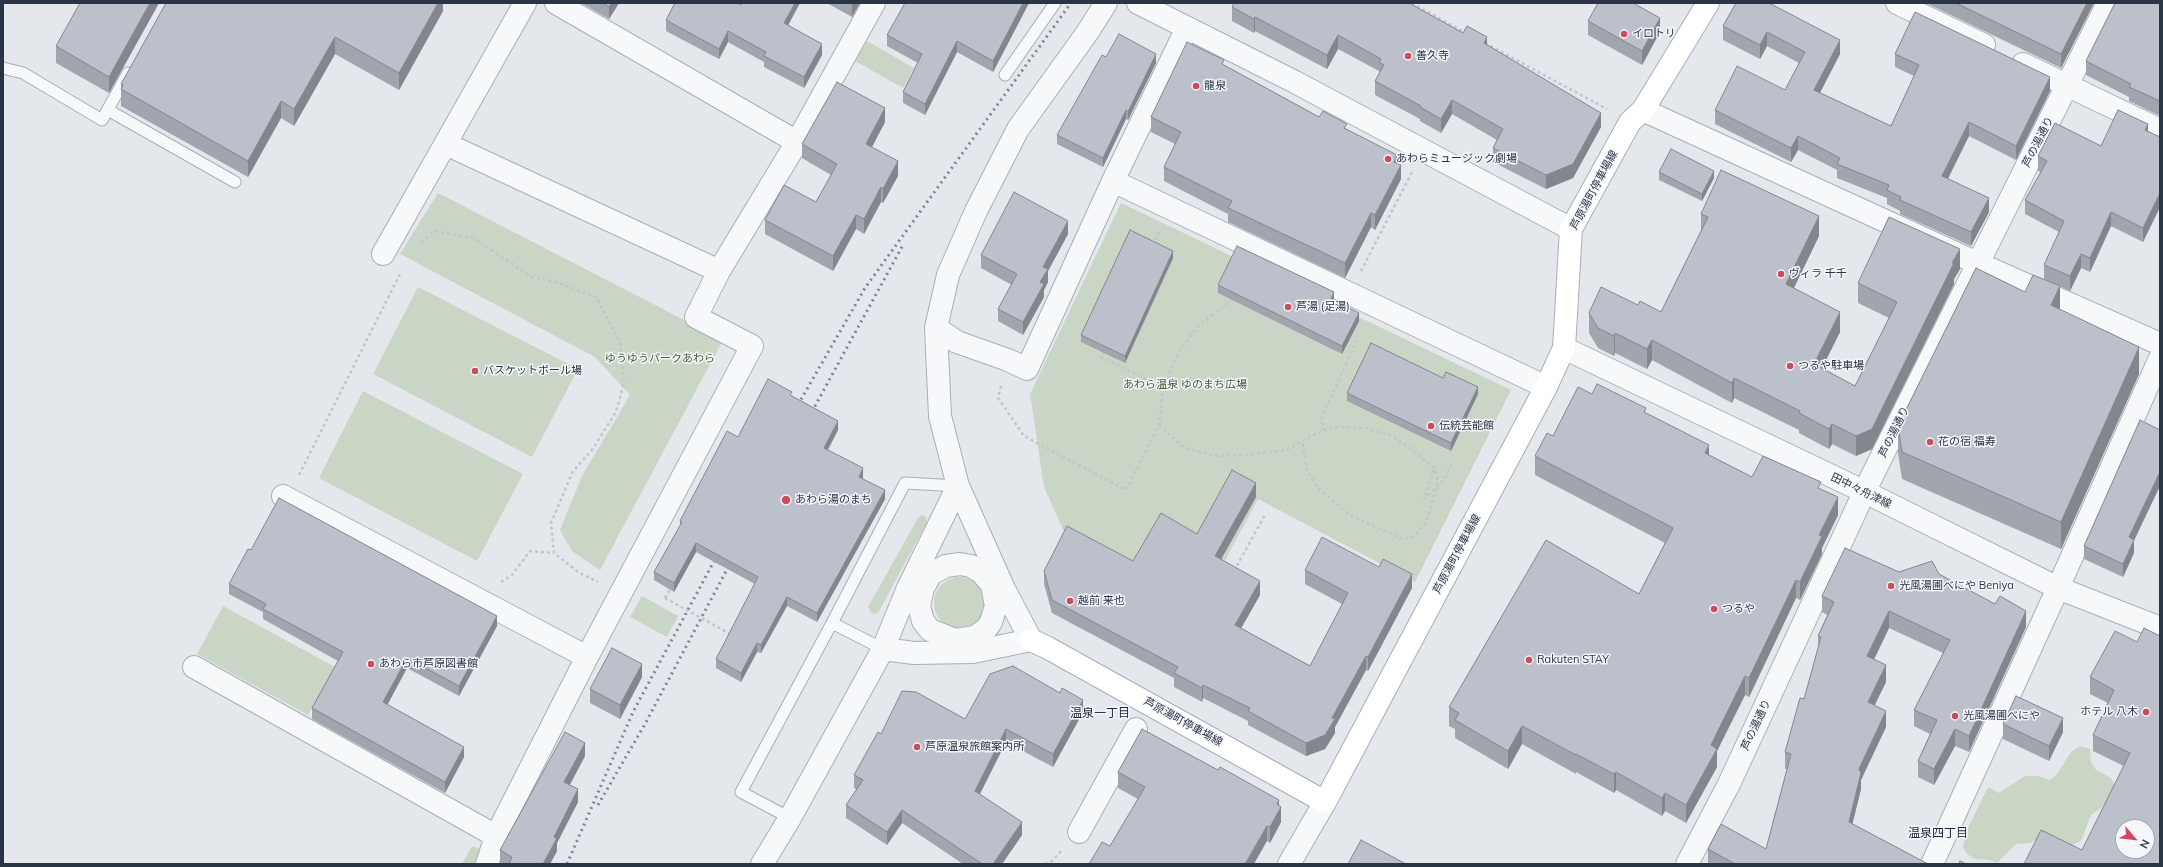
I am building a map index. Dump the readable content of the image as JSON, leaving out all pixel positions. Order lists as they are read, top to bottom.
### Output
{
  "streets": {
    "main road": ["芦原湯町停車場線"],
    "street": ["芦の湯通り", "田中々舟津線"]
  },
  "crossings": [
    ["芦の湯通り", "田中々舟津線"],
    ["芦原湯町停車場線", "田中々舟津線"]
  ],
  "districts": ["温泉一丁目", "温泉四丁目"],
  "parks": ["ゆうゆうパークあわら", "あわら温泉 ゆのまち広場"],
  "places": [
    "イロトリ",
    "善久寺",
    "龍泉",
    "あわらミュージック劇場",
    "ヴィラ 千千",
    "芦湯 (足湯)",
    "つるや駐車場",
    "バスケットボール場",
    "伝統芸能館",
    "花の宿 福寿",
    "あわら湯のまち",
    "光風湯圃べにや Beniya",
    "越前 来也",
    "つるや",
    "Rakuten STAY",
    "あわら市芦原図書館",
    "ホテル 八木",
    "光風湯圃べにや",
    "芦原温泉旅館案内所"
  ],
  "north": "bottom right"
}
